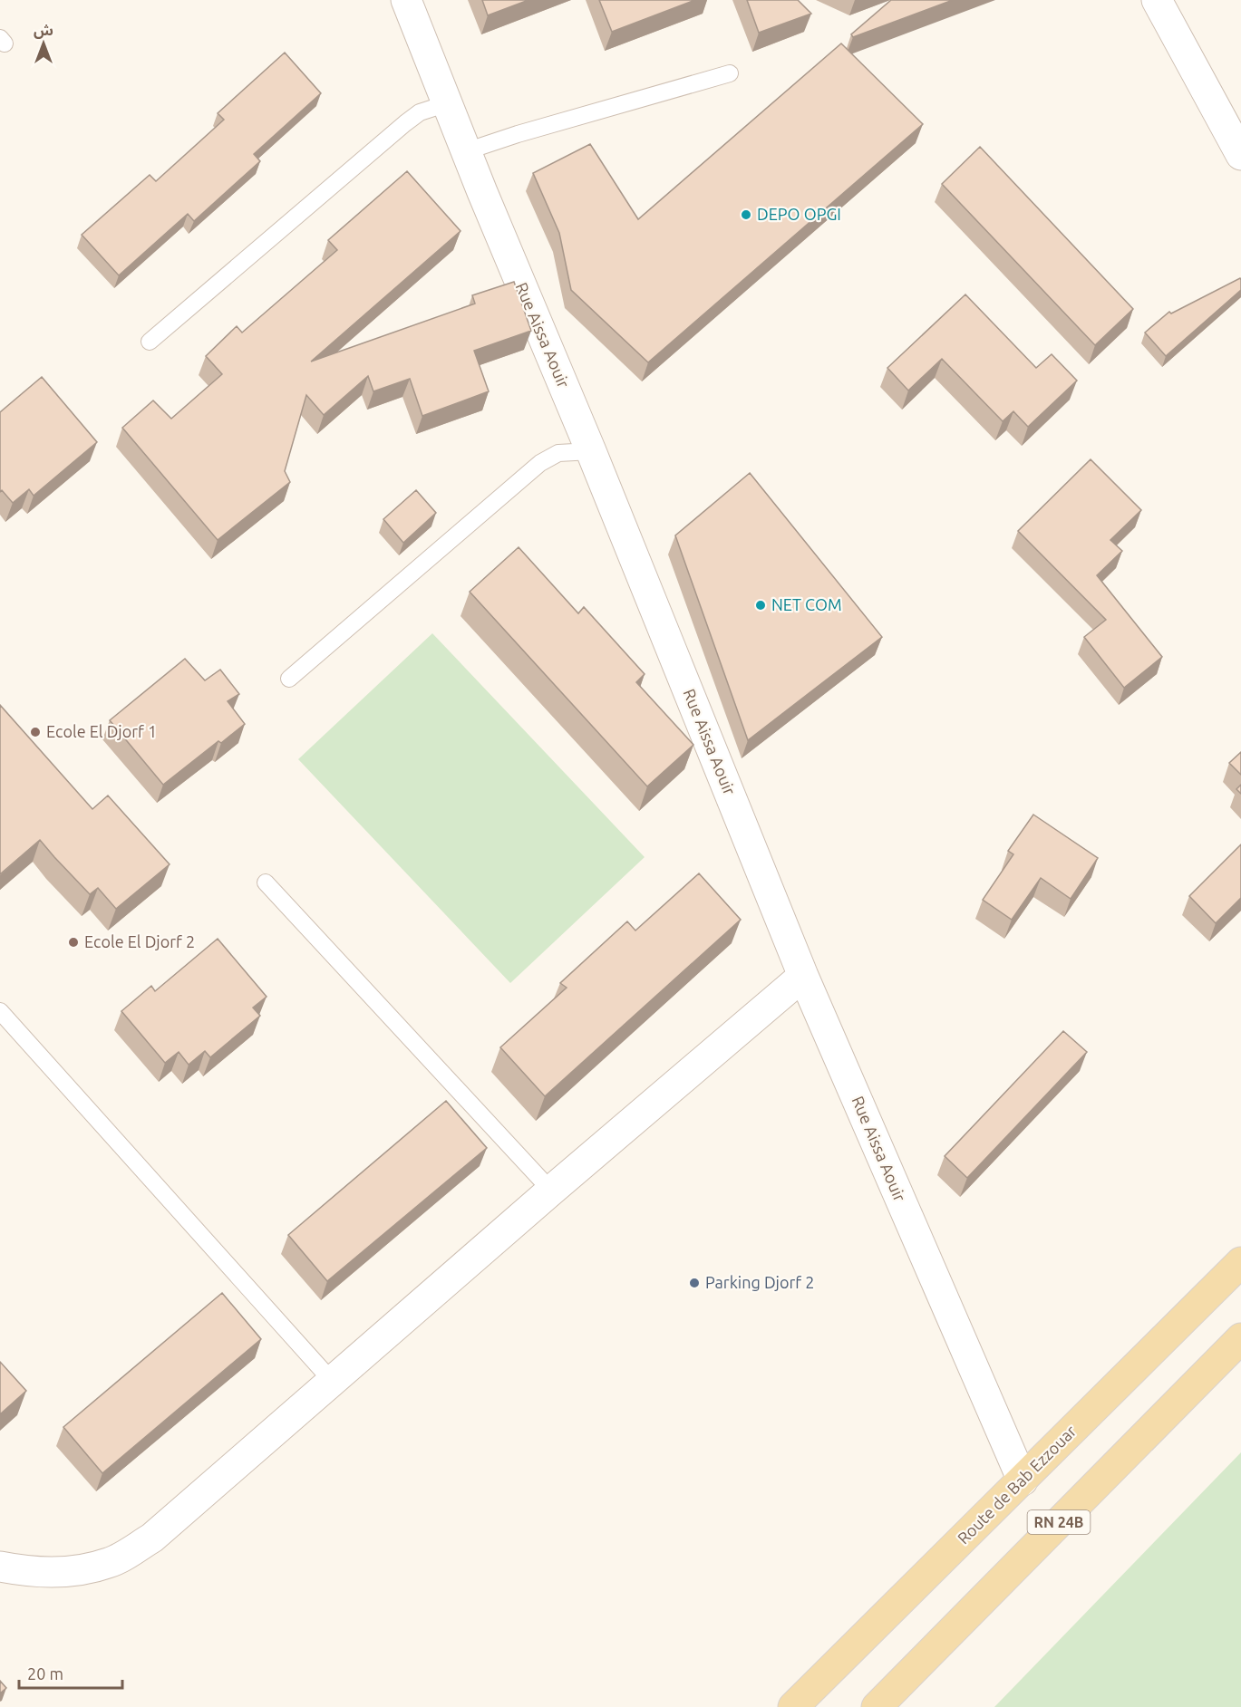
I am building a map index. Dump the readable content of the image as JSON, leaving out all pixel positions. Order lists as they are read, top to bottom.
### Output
{
  "streets": {
    "main road": ["Route de Bab Ezzouar", "RN 24B"],
    "street": ["Rue Aissa Aouir"]
  },
  "crossings": [
    ["Rue Aissa Aouir", "Route de Bab Ezzouar"]
  ],
  "places": [
    "DEPO OPGI",
    "NET COM",
    "Ecole El Djorf 1",
    "Ecole El Djorf 2",
    "Parking Djorf 2"
  ],
  "scale_bar": "20 m",
  "north": "top"
}
